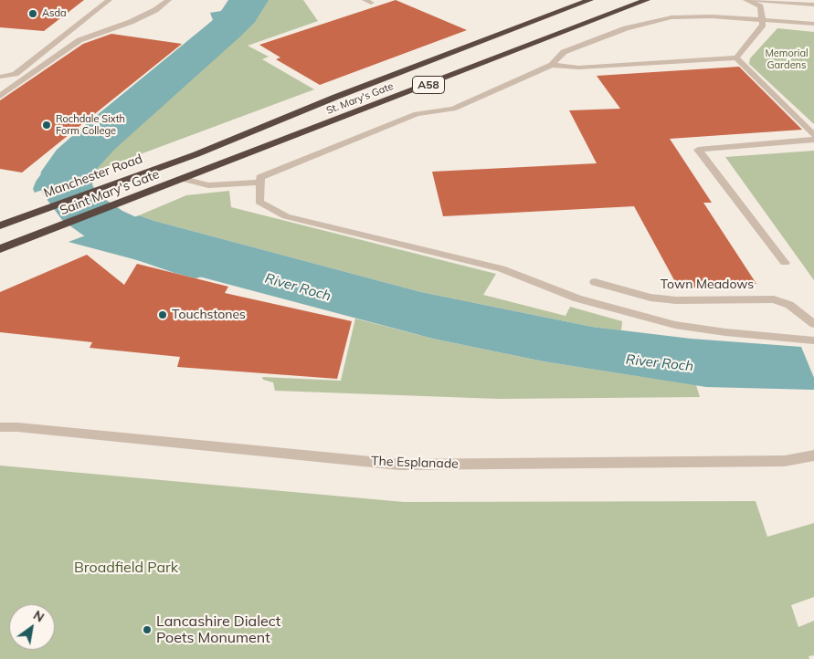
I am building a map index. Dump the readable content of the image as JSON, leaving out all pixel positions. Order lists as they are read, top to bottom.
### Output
{
  "streets": {
    "highway": [
      "A58",
      "St. Mary's Gate",
      "Manchester Road",
      "Saint Mary's Gate"
    ],
    "street": ["Town Meadows", "The Esplanade"]
  },
  "crossings": [
    ["St. Mary's Gate", "Manchester Road"],
    ["St. Mary's Gate", "Saint Mary's Gate"]
  ],
  "water": ["River Roch"],
  "parks": ["Memorial Gardens", "Broadfield Park"],
  "places": [
    "Asda",
    "Rochdale Sixth Form College",
    "Touchstones",
    "Lancashire Dialect Poets Monument"
  ],
  "north": "top right"
}
